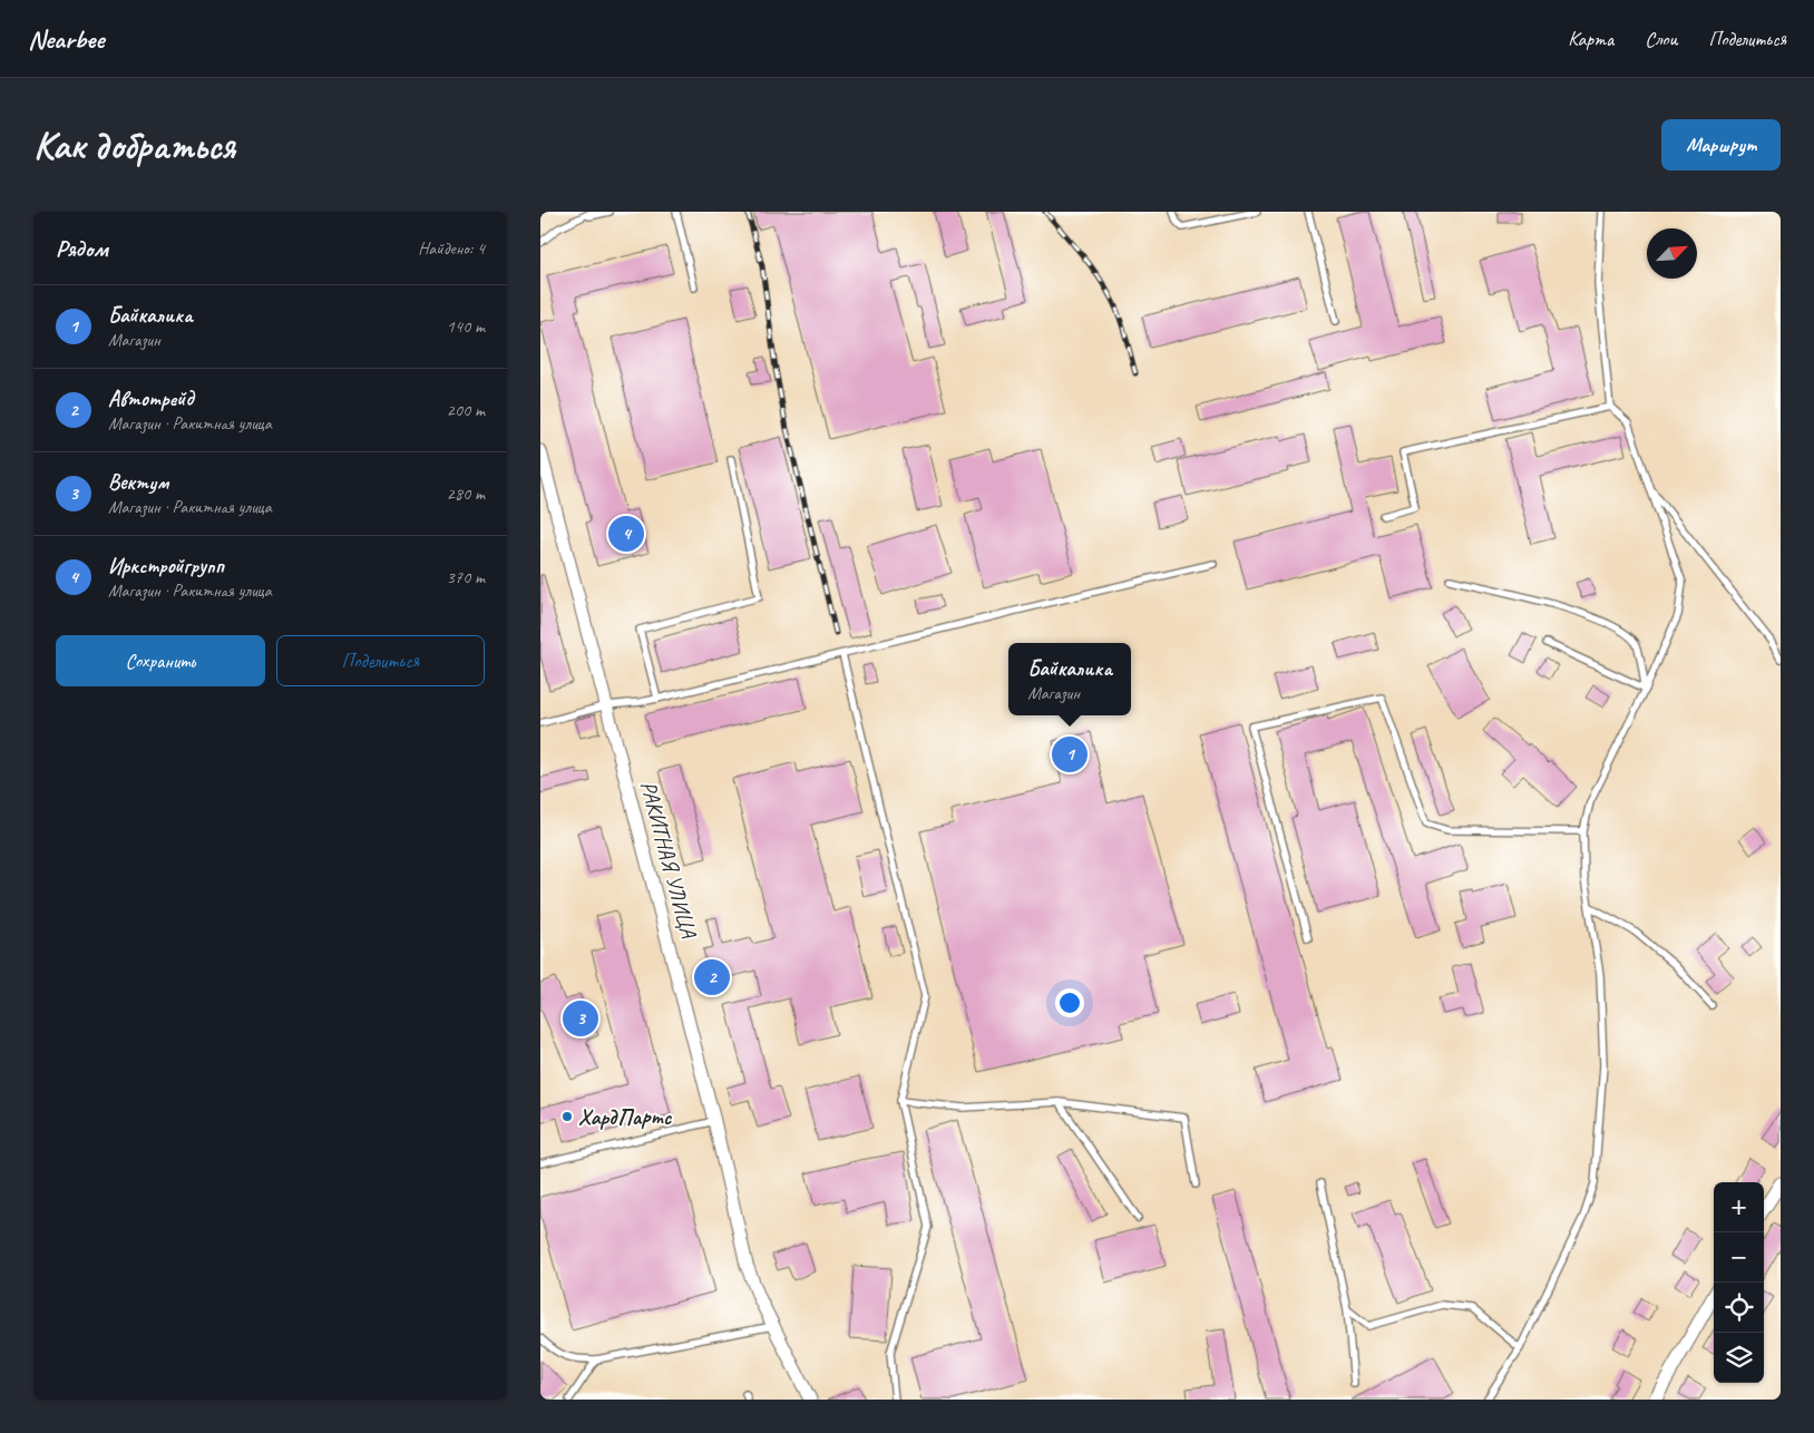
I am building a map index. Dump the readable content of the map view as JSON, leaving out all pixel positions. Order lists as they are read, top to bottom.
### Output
{
  "streets": {
    "street": ["РАКИТНАЯ УЛИЦА"]
  },
  "places": ["ХардПартс"],
  "north": "top right",
  "page": {
    "header": "Nearbee",
    "nav": ["Карта", "Слои", "Поделиться"],
    "buttons": [
      "Маршрут",
      ["Сохранить", "Поделиться"]
    ],
    "title": "Как добраться",
    "heading": ["Рядом", "Найдено: 4"],
    "list": [
      {
        "mark": "1",
        "name": "Байкалика",
        "note": "Магазин",
        "value": "140 m"
      },
      {
        "mark": "2",
        "name": "Автотрейд",
        "note": "Магазин · Ракитная улица",
        "value": "200 m"
      },
      {
        "mark": "3",
        "name": "Вектум",
        "note": "Магазин · Ракитная улица",
        "value": "280 m"
      },
      {
        "mark": "4",
        "name": "Иркстройгрупп",
        "note": "Магазин · Ракитная улица",
        "value": "370 m"
      }
    ],
    "pins": [
      "4",
      "1",
      "2",
      "3"
    ],
    "popup": ["Байкалика", "Магазин"],
    "map_buttons": ["+", "−"]
  }
}
